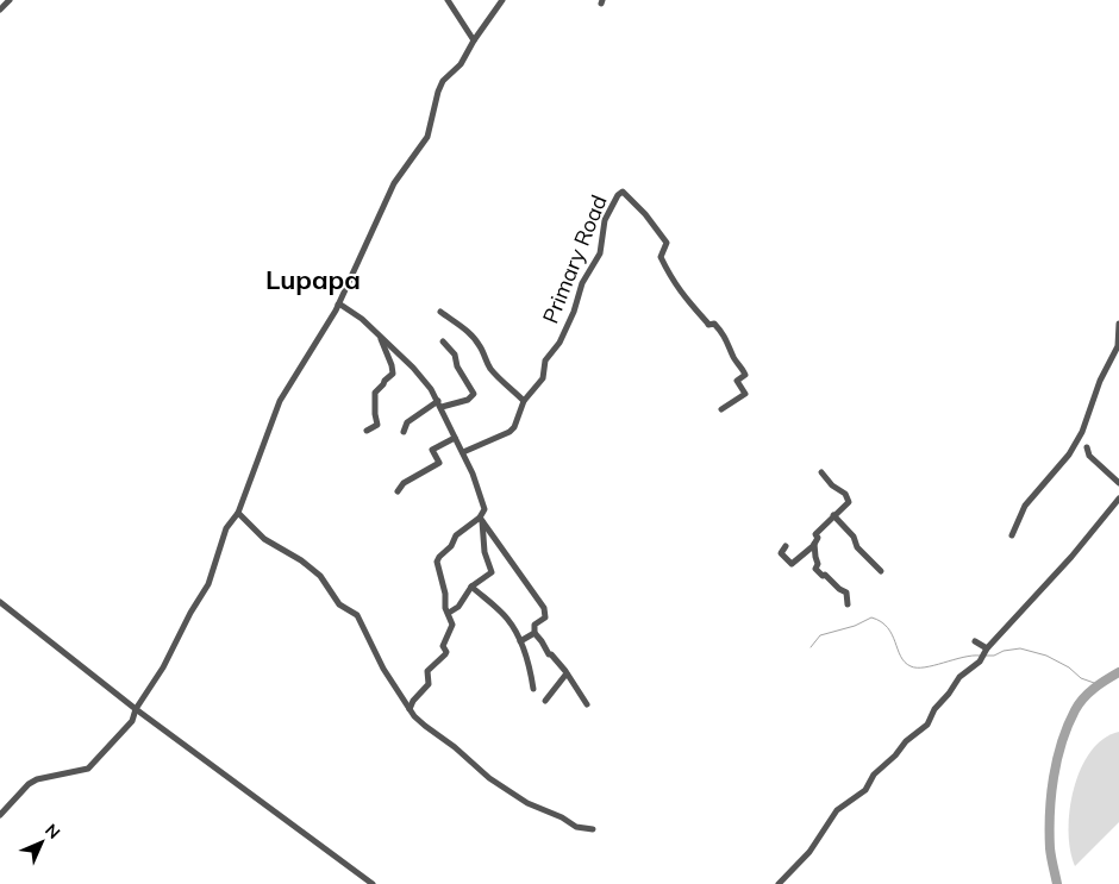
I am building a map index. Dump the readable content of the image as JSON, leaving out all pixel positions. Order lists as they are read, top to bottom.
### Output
{
  "streets": {
    "street": ["Primary Road"]
  },
  "districts": ["Lupapa"],
  "north": "top right"
}
